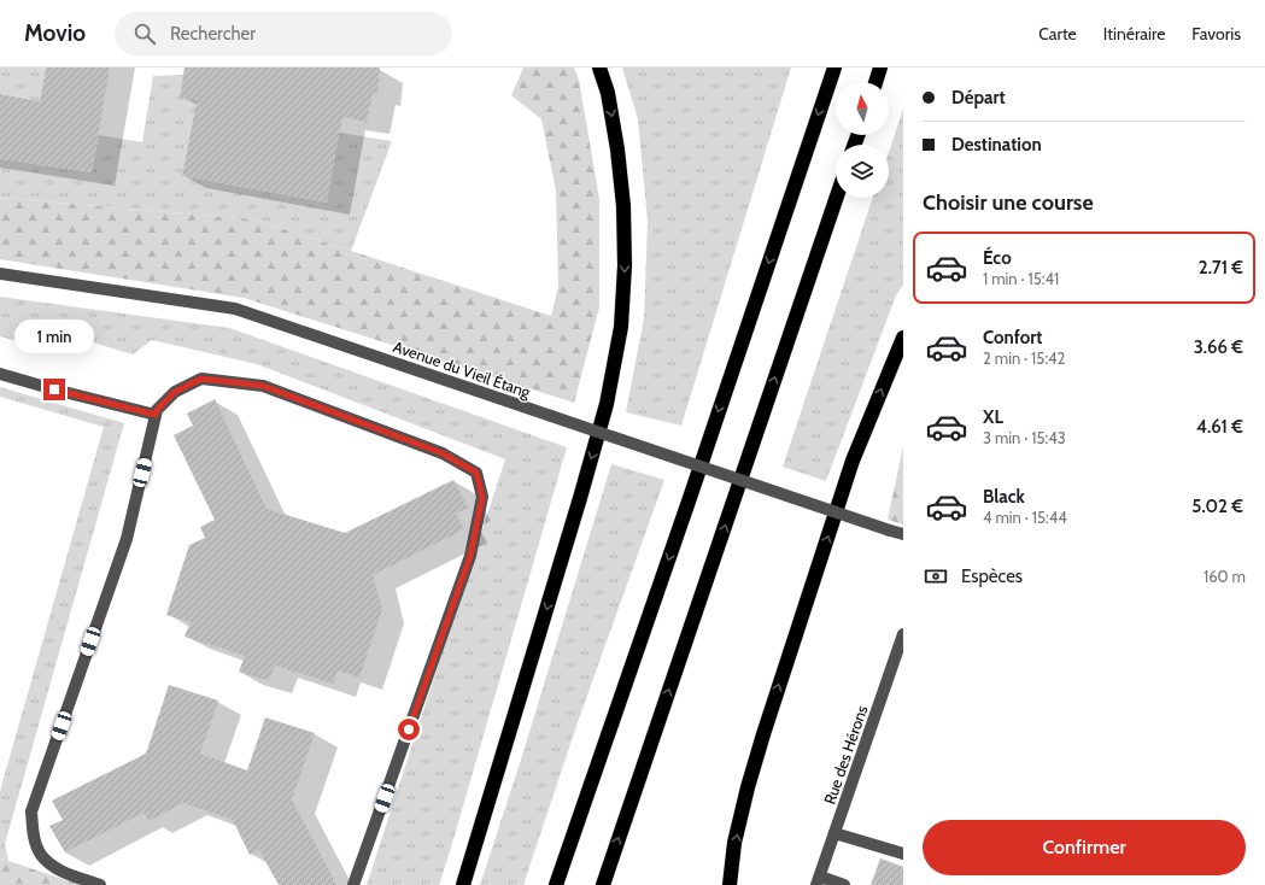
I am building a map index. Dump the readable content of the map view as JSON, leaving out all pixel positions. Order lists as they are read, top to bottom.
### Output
{
  "streets": {
    "street": ["Avenue du Vieil Étang", "Rue des Hérons"]
  },
  "north": "top",
  "page": {
    "header": "Movio",
    "search": "Rechercher",
    "nav": ["Carte", "Itinéraire", "Favoris"],
    "banner": ["Départ", "Destination"],
    "heading": "Choisir une course",
    "list": [
      {
        "name": "Éco",
        "note": "1 min · 15:41",
        "value": "2.71 €"
      },
      {
        "name": "Confort",
        "note": "2 min · 15:42",
        "value": "3.66 €"
      },
      {
        "name": "XL",
        "note": "3 min · 15:43",
        "value": "4.61 €"
      },
      {
        "name": "Black",
        "note": "4 min · 15:44",
        "value": "5.02 €"
      }
    ],
    "bubble": "1 min",
    "pay": ["Espèces", "160 m"],
    "buttons": "Confirmer"
  }
}
